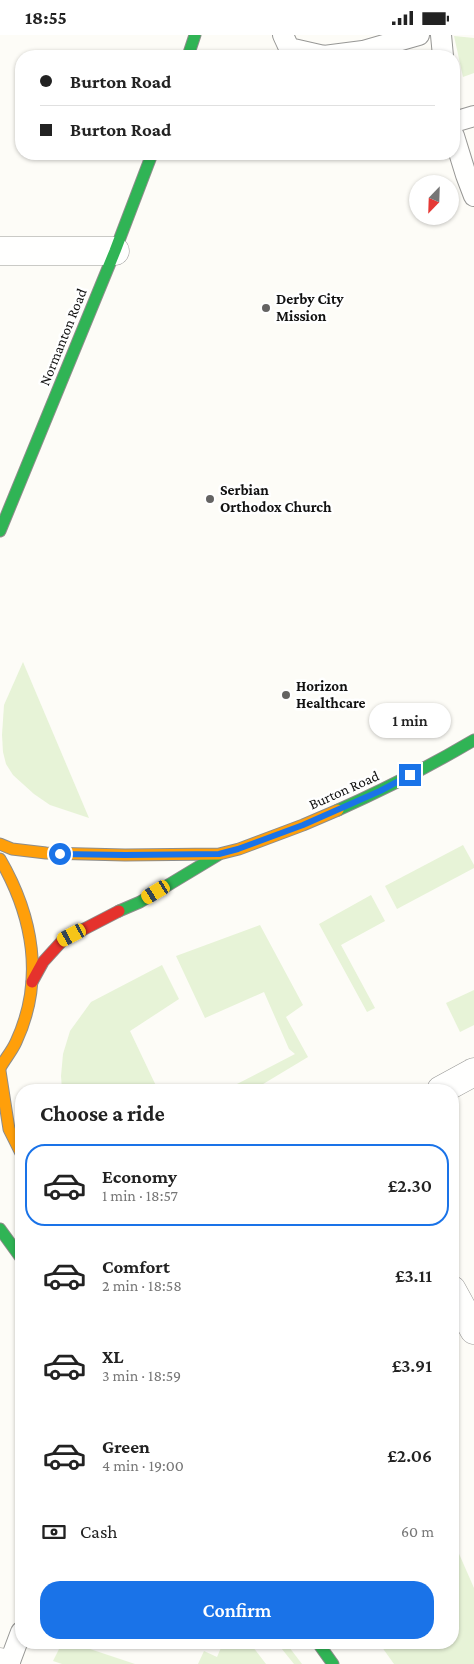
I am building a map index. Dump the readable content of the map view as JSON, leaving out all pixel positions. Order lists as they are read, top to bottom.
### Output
{
  "streets": {
    "main road": ["Normanton Road", "Burton Road"]
  },
  "places": ["Derby City Mission", "Serbian Orthodox Church", "Horizon Healthcare"],
  "north": "bottom left",
  "page": {
    "status": "18:55",
    "banner": ["Burton Road", "Burton Road"],
    "bubble": "1 min",
    "heading": "Choose a ride",
    "list": [
      {
        "name": "Economy",
        "note": "1 min · 18:57",
        "value": "£2.30"
      },
      {
        "name": "Comfort",
        "note": "2 min · 18:58",
        "value": "£3.11"
      },
      {
        "name": "XL",
        "note": "3 min · 18:59",
        "value": "£3.91"
      },
      {
        "name": "Green",
        "note": "4 min · 19:00",
        "value": "£2.06"
      }
    ],
    "pay": ["Cash", "60 m"],
    "buttons": "Confirm"
  }
}
